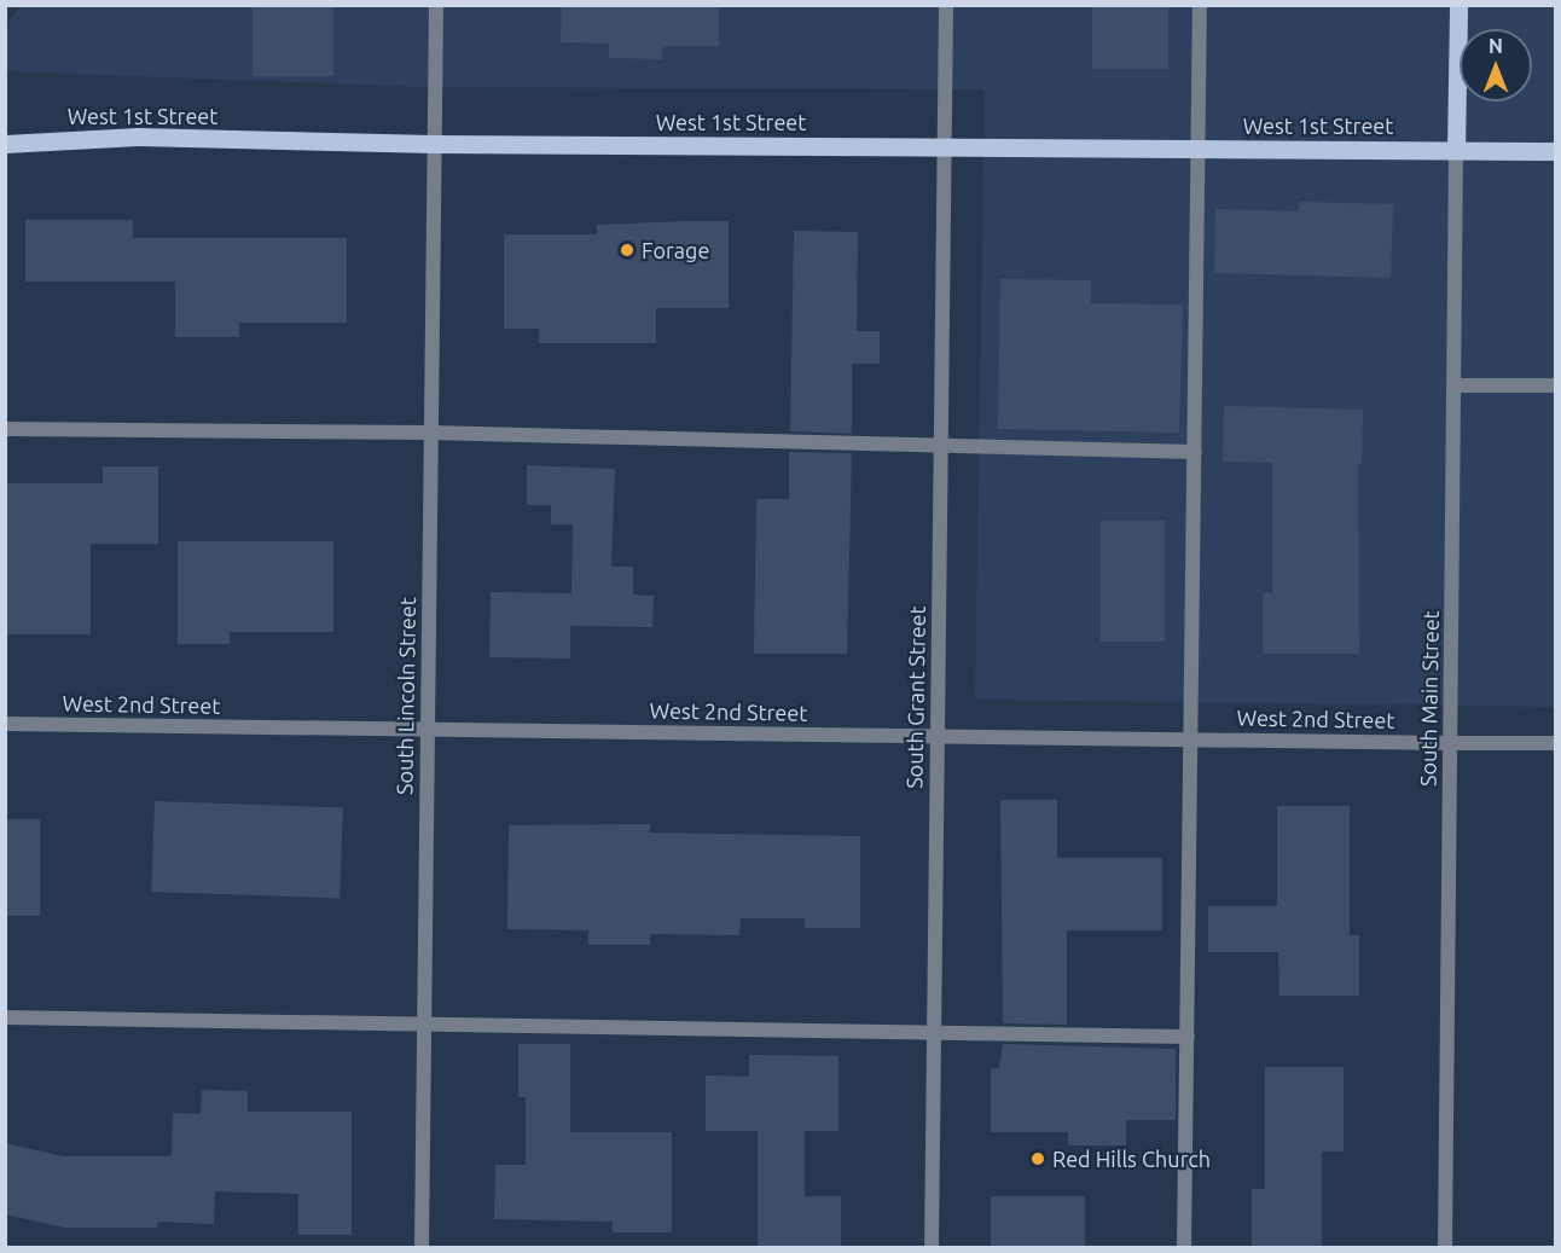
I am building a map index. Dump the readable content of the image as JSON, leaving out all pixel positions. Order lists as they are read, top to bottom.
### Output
{
  "streets": {
    "main road": ["West 1st Street"],
    "street": [
      "South Lincoln Street",
      "South Grant Street",
      "South Main Street",
      "West 2nd Street"
    ]
  },
  "crossings": [
    ["West 1st Street", "South Lincoln Street"],
    ["West 1st Street", "South Grant Street"],
    ["West 1st Street", "South Main Street"],
    ["South Lincoln Street", "West 2nd Street"],
    ["South Grant Street", "West 2nd Street"],
    ["South Main Street", "West 2nd Street"]
  ],
  "places": ["Forage", "Red Hills Church"],
  "north": "top"
}
